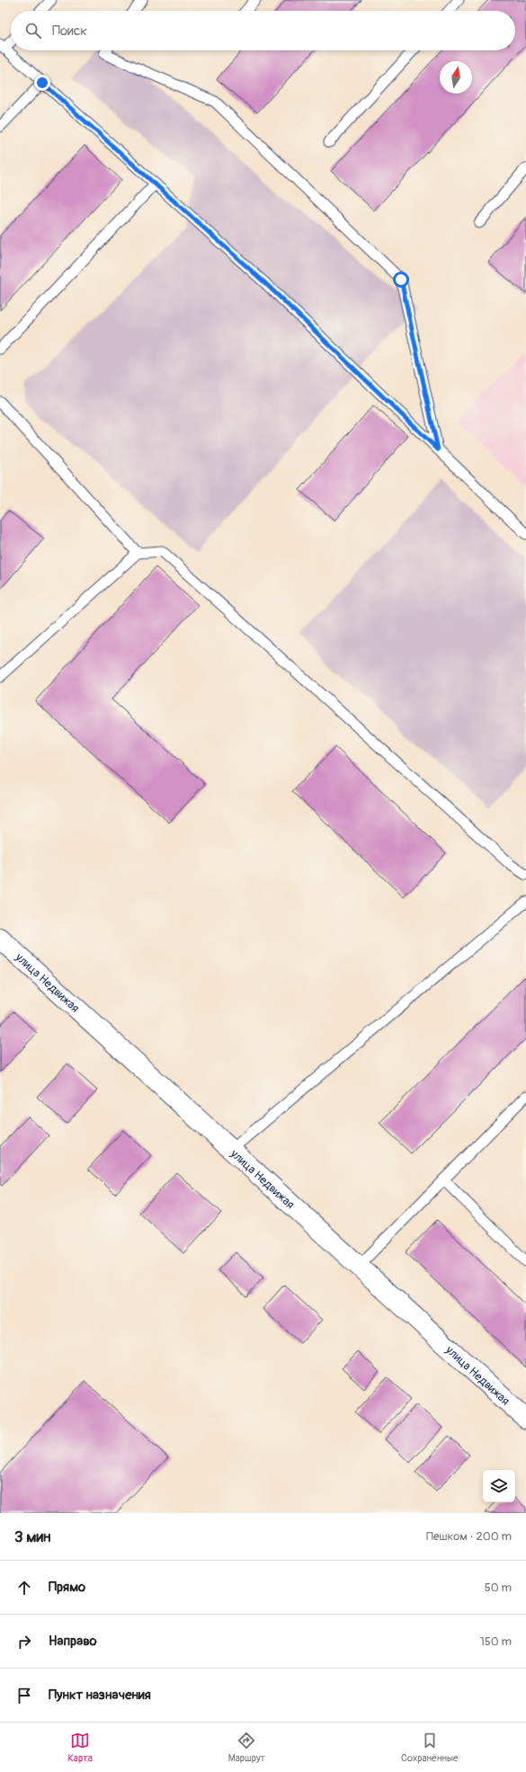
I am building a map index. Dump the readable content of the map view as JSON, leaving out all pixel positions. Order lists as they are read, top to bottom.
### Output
{
  "streets": {
    "street": ["улица Недвижая"]
  },
  "north": "top",
  "page": {
    "search": "Поиск",
    "heading": ["3 мин", "Пешком · 200 m"],
    "list": [
      ["Прямо", "50 m"],
      ["Направо", "150 m"],
      "Пункт назначения"
    ],
    "nav": ["Карта", "Маршрут", "Сохранённые"]
  }
}
